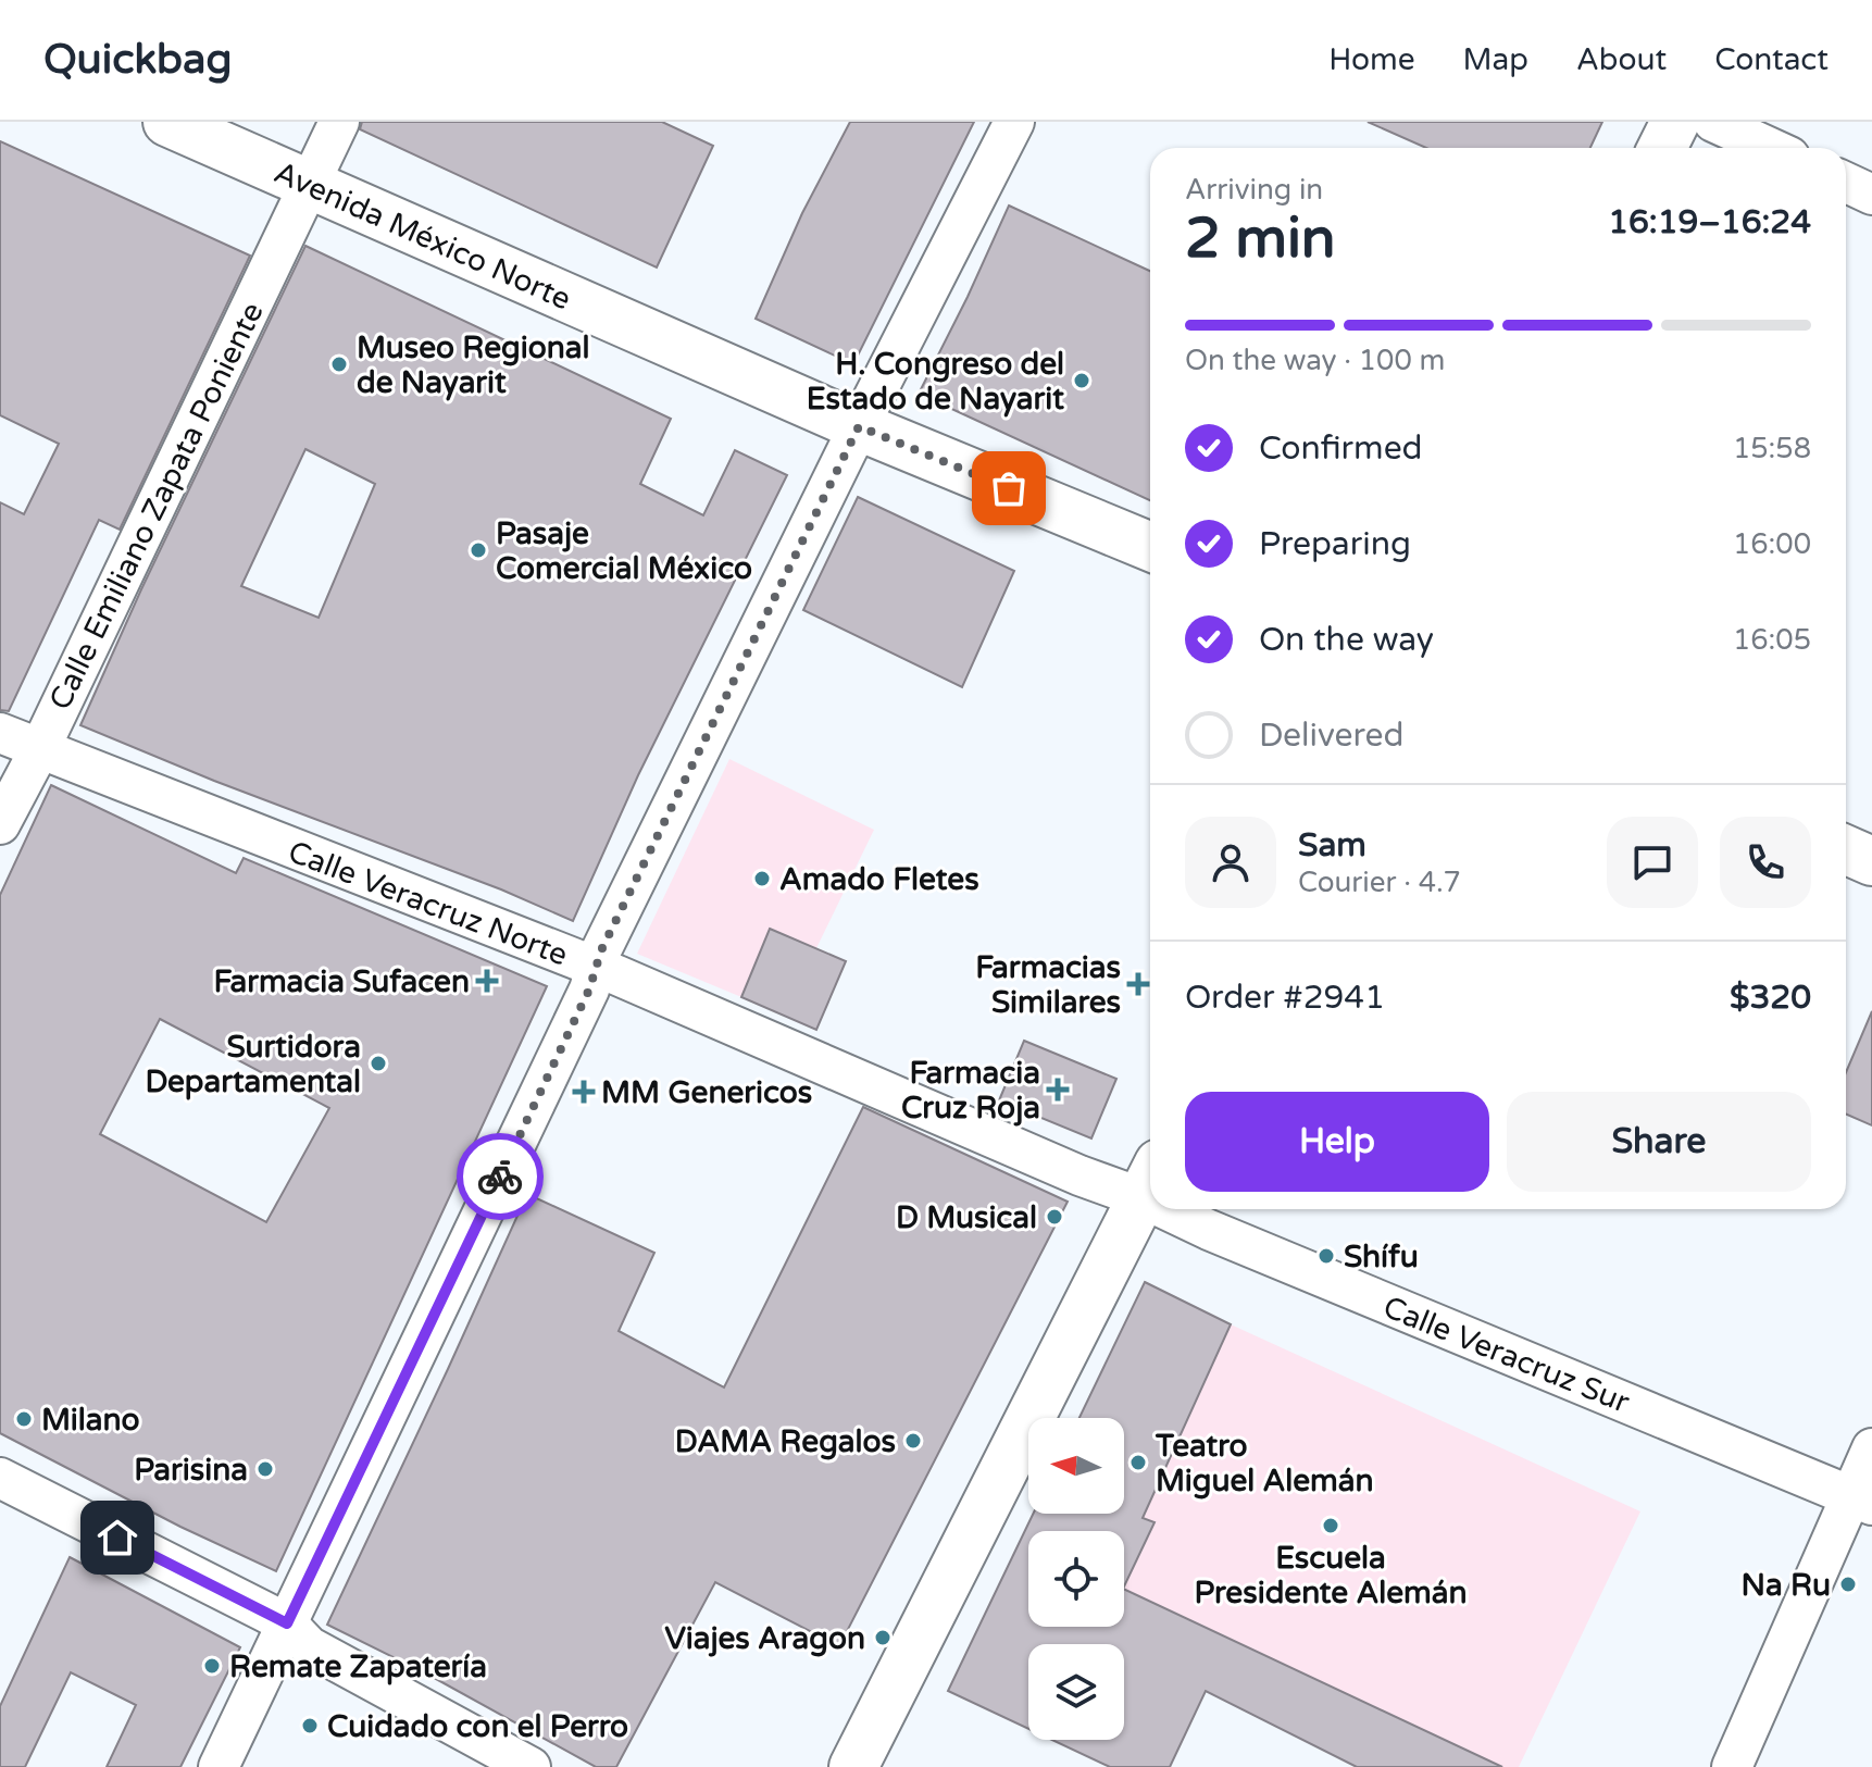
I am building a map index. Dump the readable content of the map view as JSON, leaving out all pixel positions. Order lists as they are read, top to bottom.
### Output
{
  "streets": {
    "main road": ["Avenida México Norte"],
    "street": ["Calle Emiliano Zapata Poniente", "Calle Veracruz Norte", "Calle Veracruz Sur"]
  },
  "crossings": [
    ["Avenida México Norte", "Calle Emiliano Zapata Poniente"],
    ["Calle Emiliano Zapata Poniente", "Calle Veracruz Norte"]
  ],
  "places": {
    "other": [
      "Museo Regional de Nayarit",
      "H. Congreso del Estado de Nayarit",
      "Pasaje Comercial México",
      "Amado Fletes",
      "Surtidora Departamental",
      "D Musical",
      "Shífu",
      "Milano",
      "DAMA Regalos",
      "Teatro Miguel Alemán",
      "Parisina",
      "Escuela Presidente Alemán",
      "Na Ru",
      "Viajes Aragon",
      "Remate Zapatería",
      "Cuidado con el Perro"
    ],
    "health": [
      "Farmacia Sufacen",
      "Farmacias Similares",
      "Farmacia Cruz Roja",
      "MM Genericos"
    ]
  },
  "north": "left",
  "page": {
    "header": "Quickbag",
    "nav": [
      "Home",
      "Map",
      "About",
      "Contact"
    ],
    "heading": ["2 min", "Arriving in", "16:19–16:24"],
    "panel": [
      "Sam",
      "Courier · 4.7",
      "Order #2941",
      "$320"
    ],
    "bar": "On the way · 100 m",
    "list": [
      ["Confirmed", "15:58"],
      ["Preparing", "16:00"],
      ["On the way", "16:05"],
      "Delivered"
    ],
    "buttons": ["Help", "Share"]
  }
}
